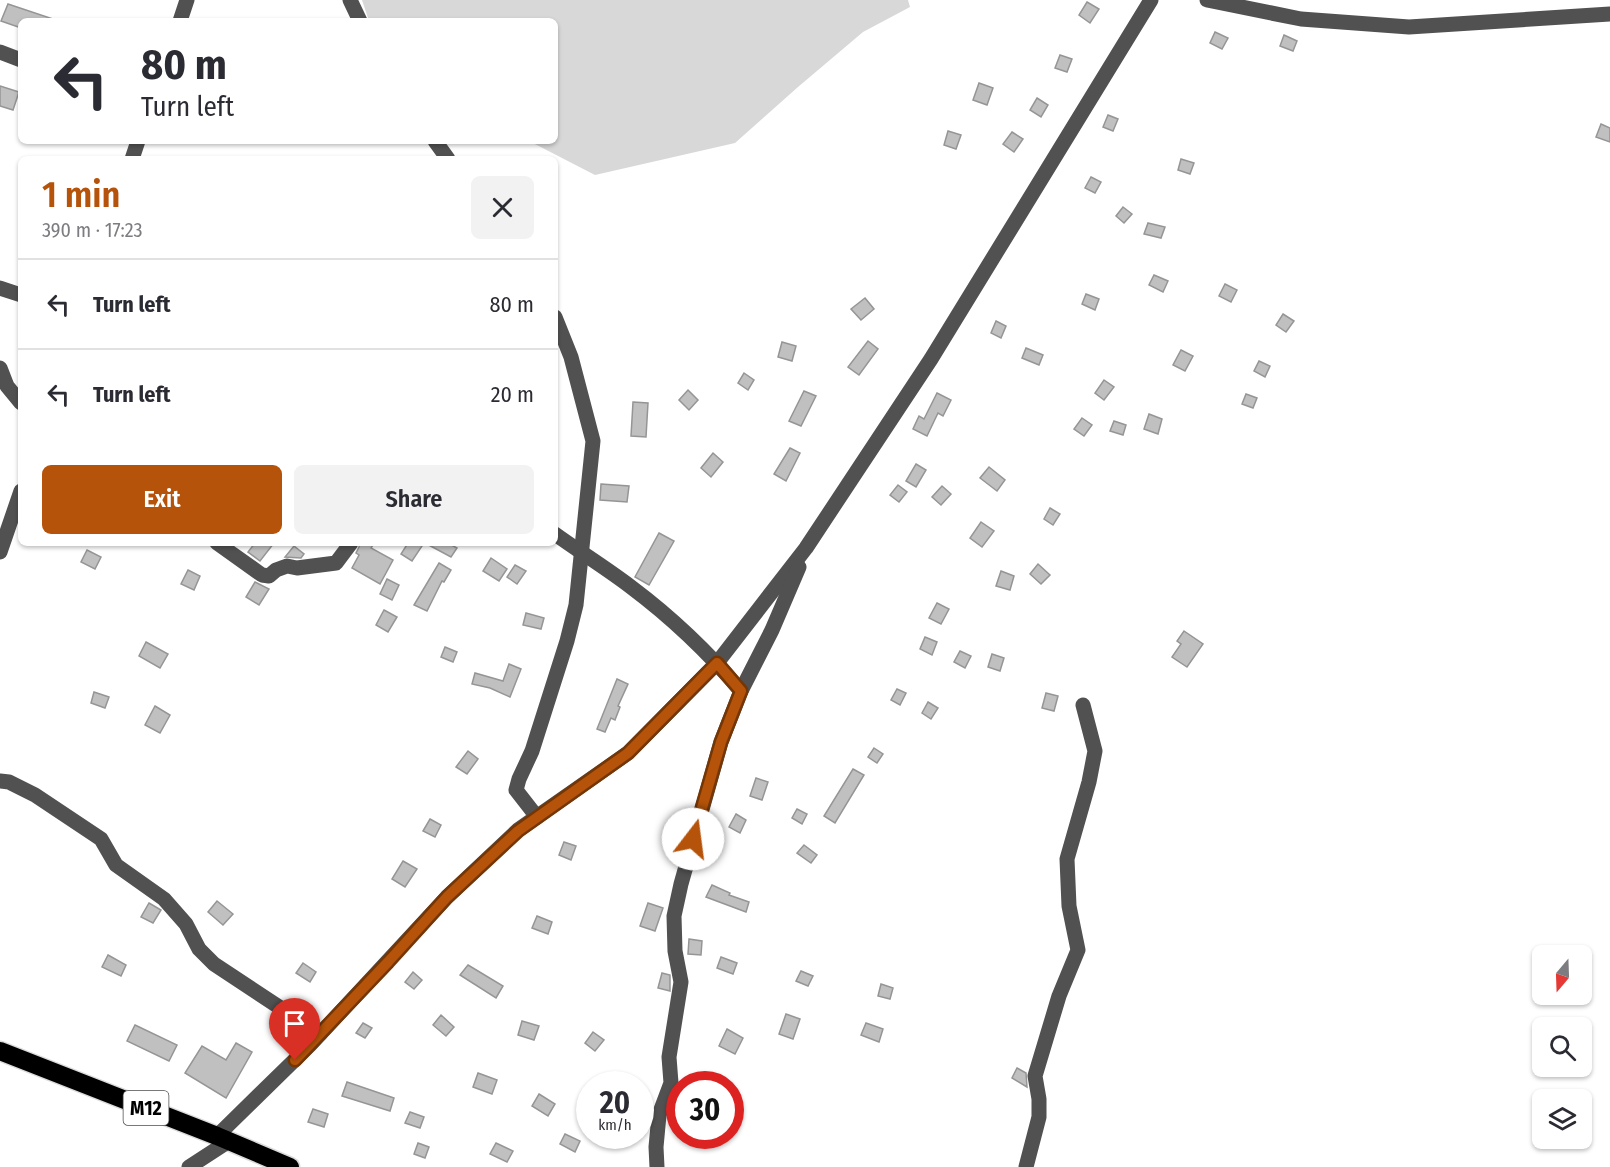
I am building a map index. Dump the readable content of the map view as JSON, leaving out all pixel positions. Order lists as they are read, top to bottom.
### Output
{
  "streets": {
    "highway": ["M12"]
  },
  "north": "bottom",
  "page": {
    "turn": ["80 m", "Turn left"],
    "heading": ["1 min", "390 m · 17:23"],
    "list": [
      {
        "name": "Turn left",
        "value": "80 m"
      },
      {
        "name": "Turn left",
        "value": "20 m"
      }
    ],
    "buttons": ["Exit", "Share"],
    "speed": "20 km/h",
    "limit": "30"
  }
}
